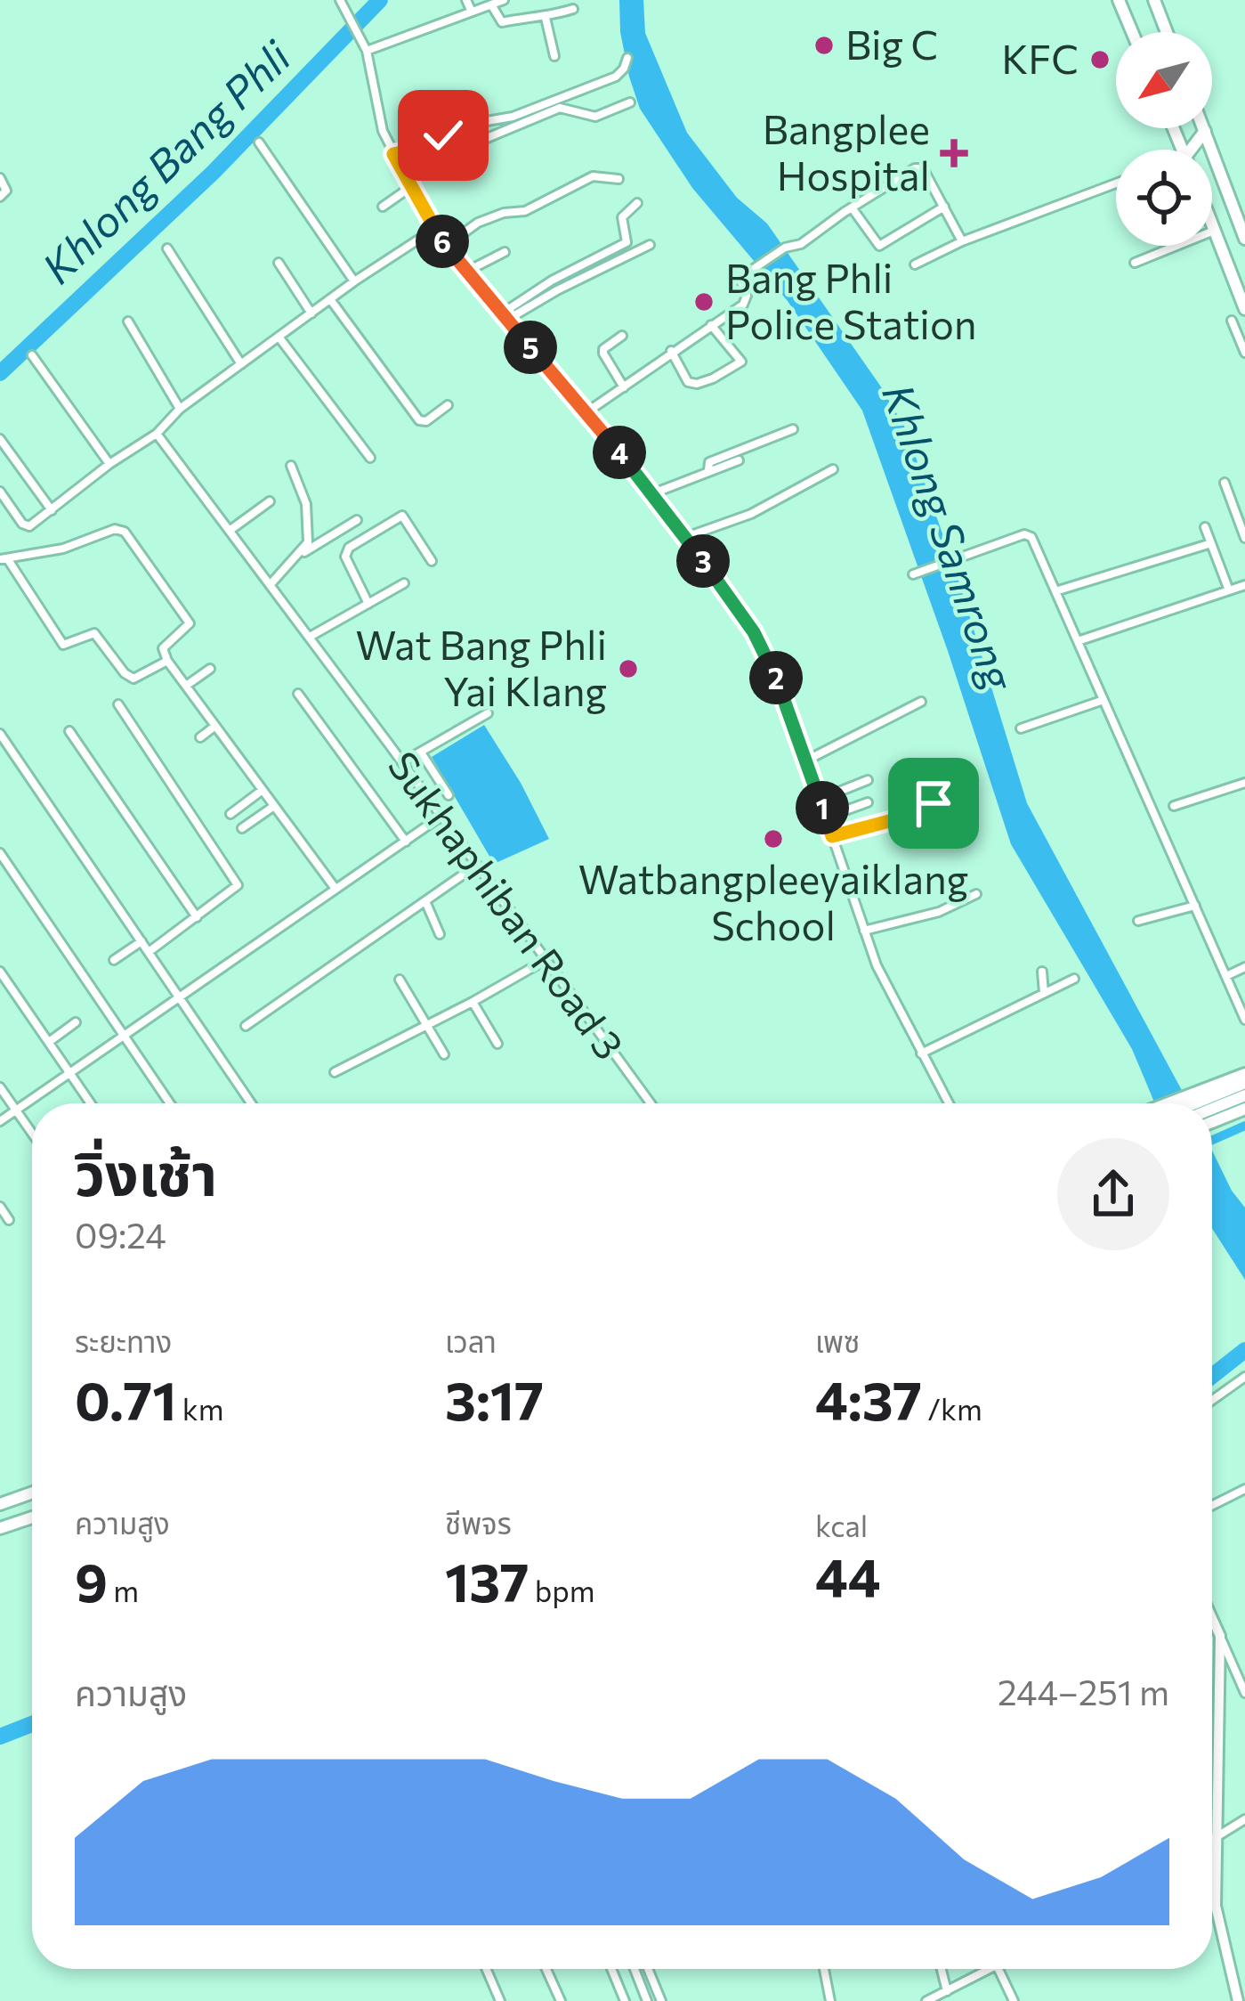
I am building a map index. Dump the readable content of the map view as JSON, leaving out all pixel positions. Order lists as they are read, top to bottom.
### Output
{
  "streets": {
    "street": ["Sukhaphiban Road 3"]
  },
  "water": ["Khlong Bang Phli", "Khlong Samrong"],
  "places": {
    "other": [
      "Big C",
      "KFC",
      "Bang Phli Police Station",
      "Wat Bang Phli Yai Klang",
      "Watbangpleeyaiklang School"
    ],
    "health": ["Bangplee Hospital"]
  },
  "north": "bottom left",
  "page": {
    "pins": [
      "6",
      "5",
      "4",
      "3",
      "2",
      "1"
    ],
    "heading": ["วิ่งเช้า", "09:24"],
    "stats": [
      ["ระยะทาง", "0.71 km"],
      ["เวลา", "3:17"],
      ["เพซ", "4:37 /km"],
      ["ความสูง", "9 m"],
      ["ชีพจร", "137 bpm"],
      ["kcal", "44"]
    ],
    "chart": ["ความสูง", "244–251 m"]
  }
}
